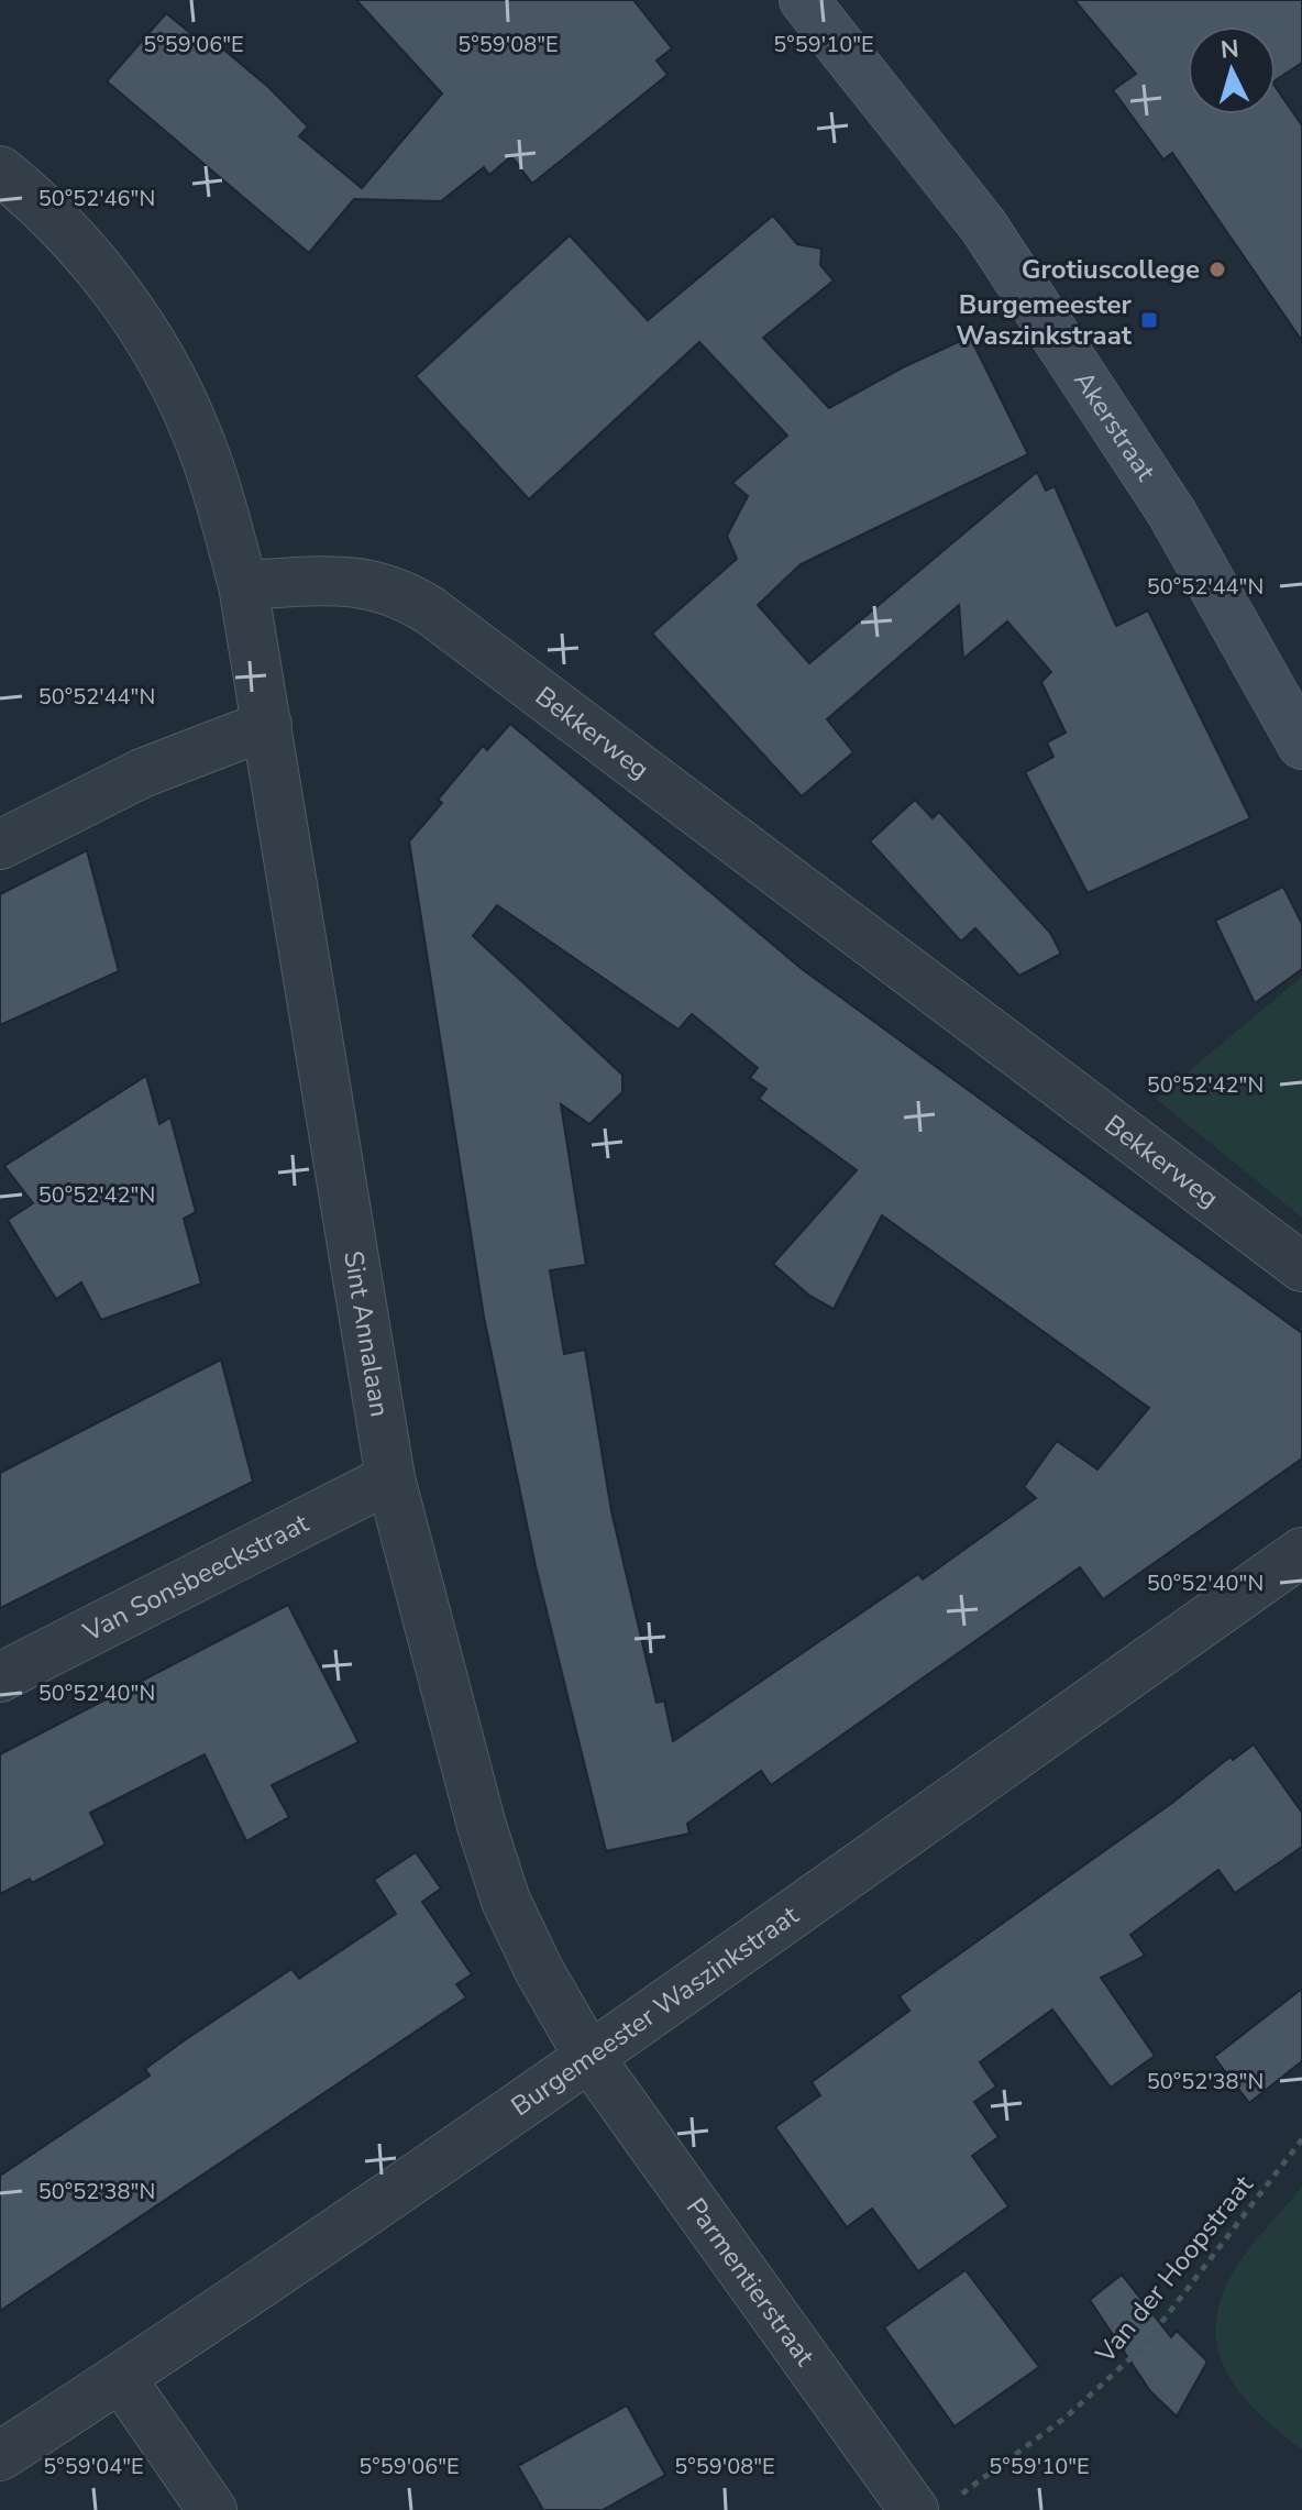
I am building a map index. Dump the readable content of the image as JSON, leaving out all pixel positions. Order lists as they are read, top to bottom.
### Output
{
  "streets": {
    "street": [
      "Akerstraat",
      "Bekkerweg",
      "Sint Annalaan",
      "Van Sonsbeeckstraat",
      "Burgemeester Waszinkstraat",
      "Parmentierstraat"
    ],
    "path": ["Van der Hoopstraat"]
  },
  "crossings": [
    ["Bekkerweg", "Sint Annalaan"],
    ["Sint Annalaan", "Van Sonsbeeckstraat"],
    ["Sint Annalaan", "Burgemeester Waszinkstraat"],
    ["Sint Annalaan", "Parmentierstraat"],
    ["Burgemeester Waszinkstraat", "Parmentierstraat"],
    ["Van der Hoopstraat", "Parmentierstraat"]
  ],
  "places": {
    "other": ["Grotiuscollege"],
    "transit": ["Burgemeester Waszinkstraat"]
  },
  "north": "top",
  "coordinates": [
    "5°59'06\"E",
    "5°59'08\"E",
    "5°59'10\"E",
    "50°52'46\"N",
    "50°52'44\"N",
    "50°52'42\"N",
    "50°52'40\"N",
    "50°52'38\"N",
    "5°59'04\"E"
  ]
}
